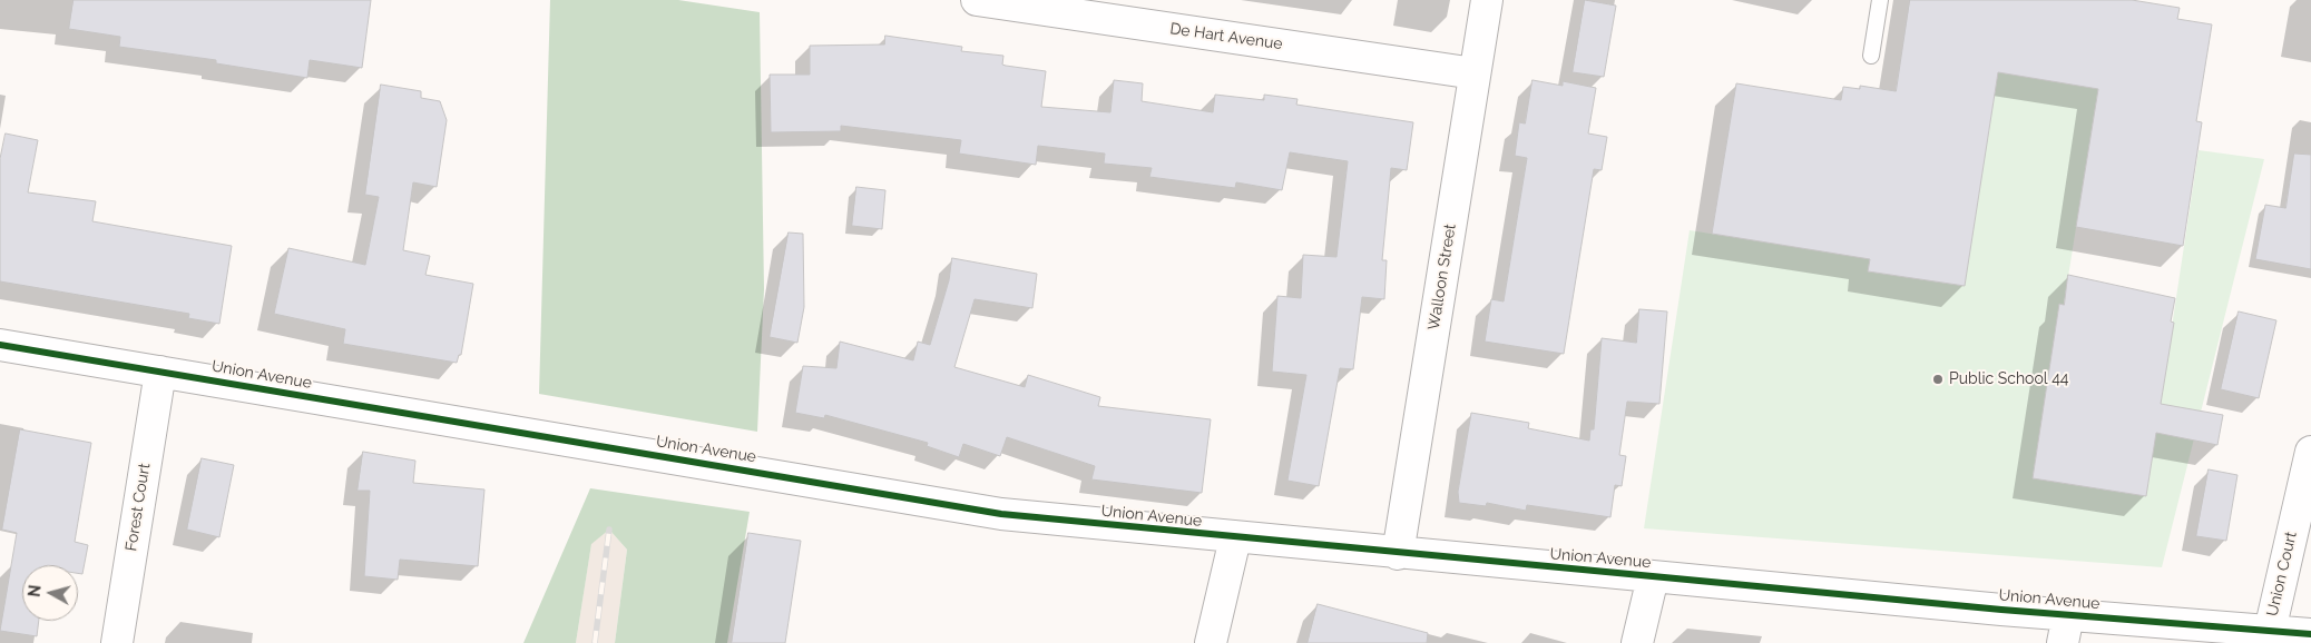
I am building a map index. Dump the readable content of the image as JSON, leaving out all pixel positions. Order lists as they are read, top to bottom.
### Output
{
  "streets": {
    "street": [
      "De Hart Avenue",
      "Walloon Street",
      "Union Avenue",
      "Forest Court",
      "Union Court"
    ]
  },
  "crossings": [
    ["De Hart Avenue", "Walloon Street"],
    ["Walloon Street", "Union Avenue"],
    ["Union Avenue", "Forest Court"],
    ["Union Avenue", "Union Court"]
  ],
  "places": ["Public School 44"],
  "north": "left"
}
